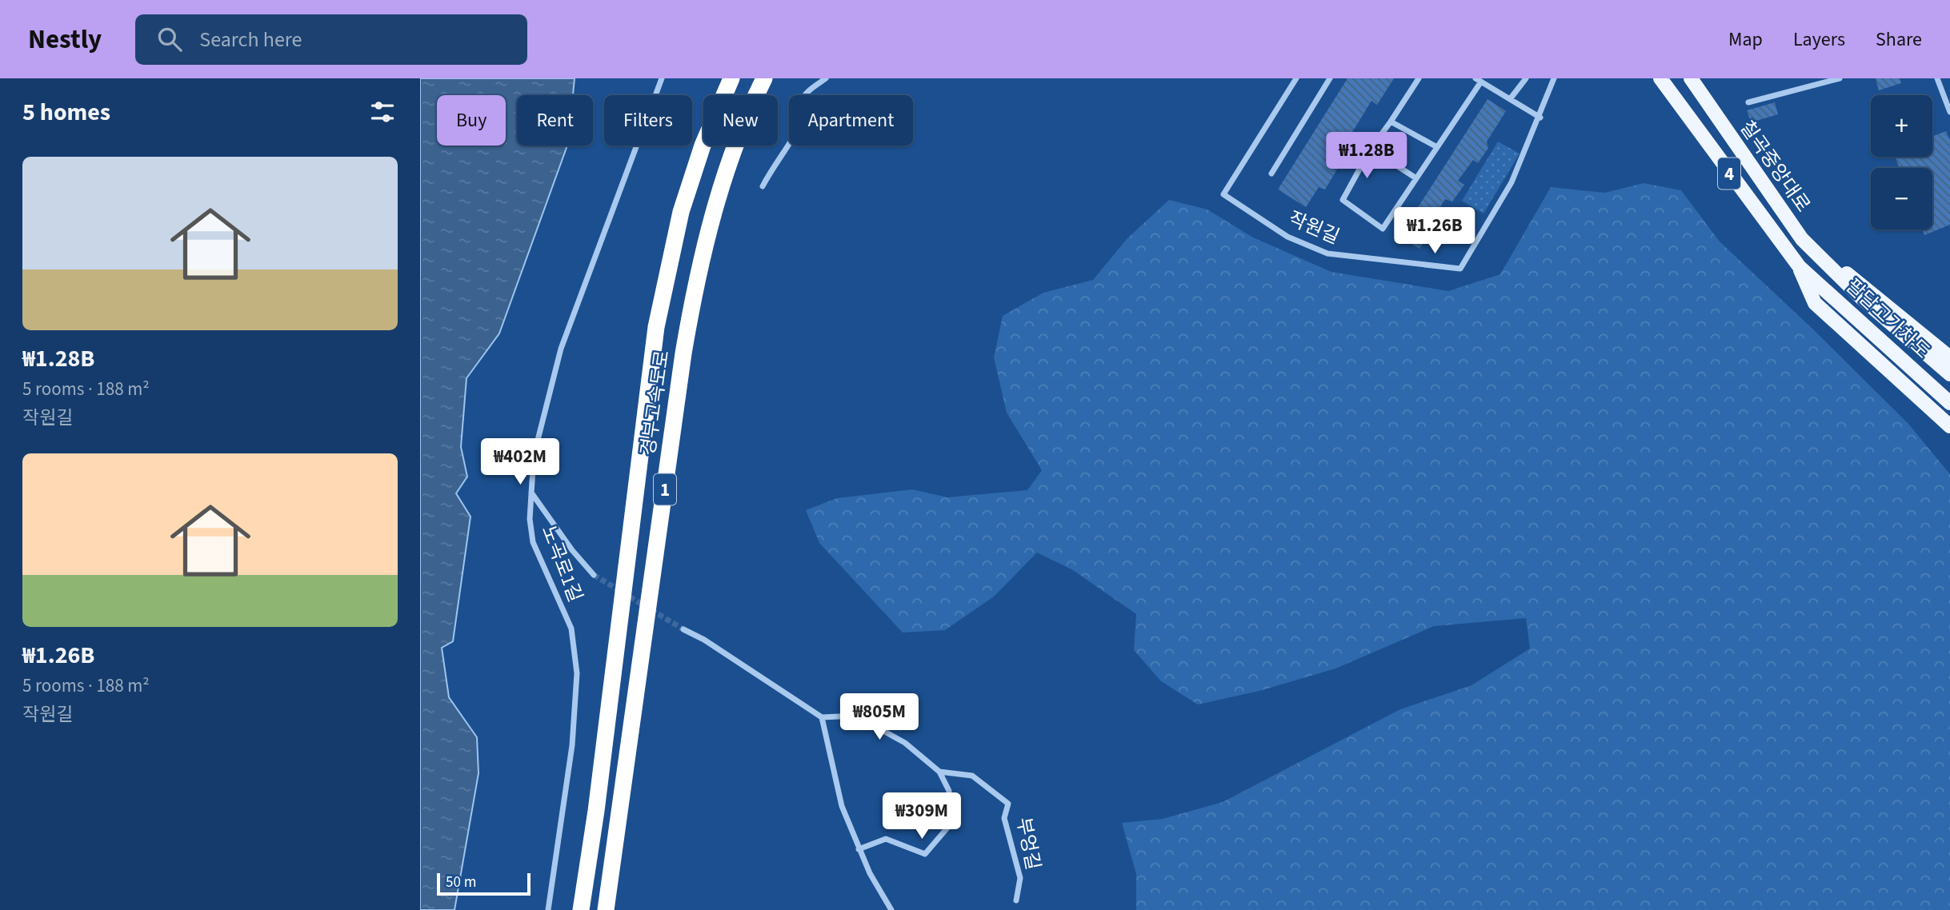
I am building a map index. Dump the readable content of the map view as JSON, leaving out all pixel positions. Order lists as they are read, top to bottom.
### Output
{
  "streets": {
    "highway": ["경부고속도로", "1"],
    "main road": ["칠곡중앙대로", "4", "팔달고가차도"],
    "street": ["작원길", "노곡로1길", "부엉길"]
  },
  "crossings": [
    ["칠곡중앙대로", "팔달고가차도"]
  ],
  "scale_bar": "50 m",
  "page": {
    "header": "Nestly",
    "search": "Search here",
    "nav": ["Map", "Layers", "Share"],
    "heading": "5 homes",
    "map_buttons": ["+", "−"],
    "chip": [
      "Buy",
      "Rent",
      "Filters",
      "New",
      "Apartment"
    ],
    "price": [
      "₩1.28B",
      "₩1.26B",
      "₩402M",
      "₩805M",
      "₩309M"
    ],
    "list": [
      {
        "name": "₩1.28B",
        "note": "5 rooms · 188 m² · 작원길"
      },
      {
        "name": "₩1.26B",
        "note": "5 rooms · 188 m² · 작원길"
      }
    ],
    "scale": "50 m"
  }
}
